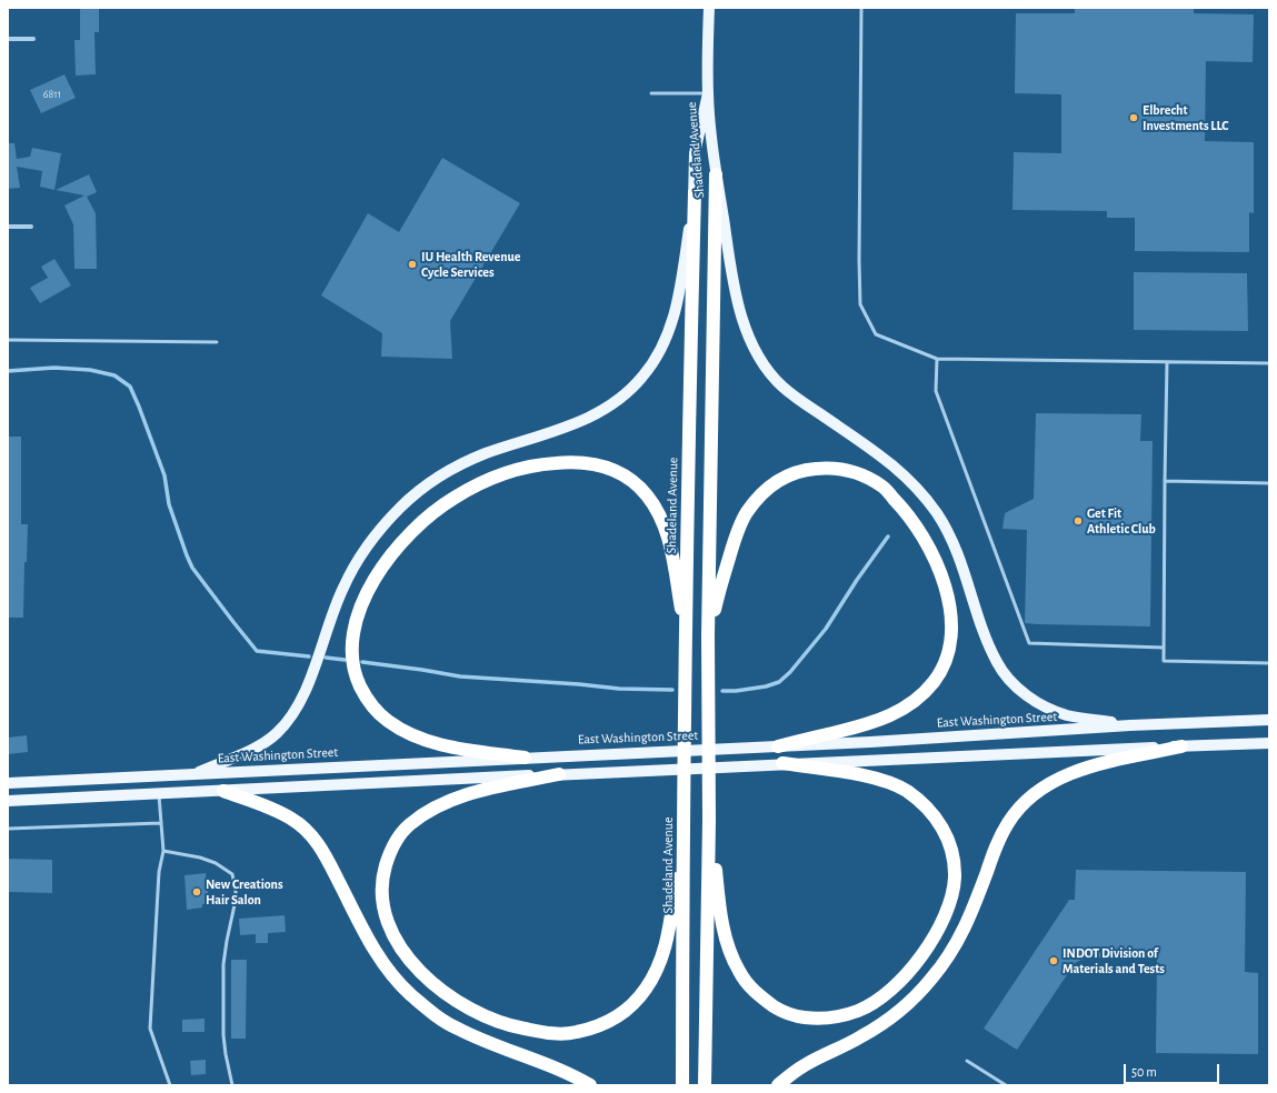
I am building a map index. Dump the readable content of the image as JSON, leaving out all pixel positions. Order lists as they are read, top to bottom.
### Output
{
  "streets": {
    "highway": ["Shadeland Avenue"],
    "main road": ["East Washington Street"]
  },
  "places": [
    "Elbrecht Investments LLC",
    "IU Health Revenue Cycle Services",
    "Get Fit Athletic Club",
    "New Creations Hair Salon",
    "INDOT Division of Materials and Tests"
  ],
  "house_numbers": ["6811"],
  "scale_bar": "50 m"
}
